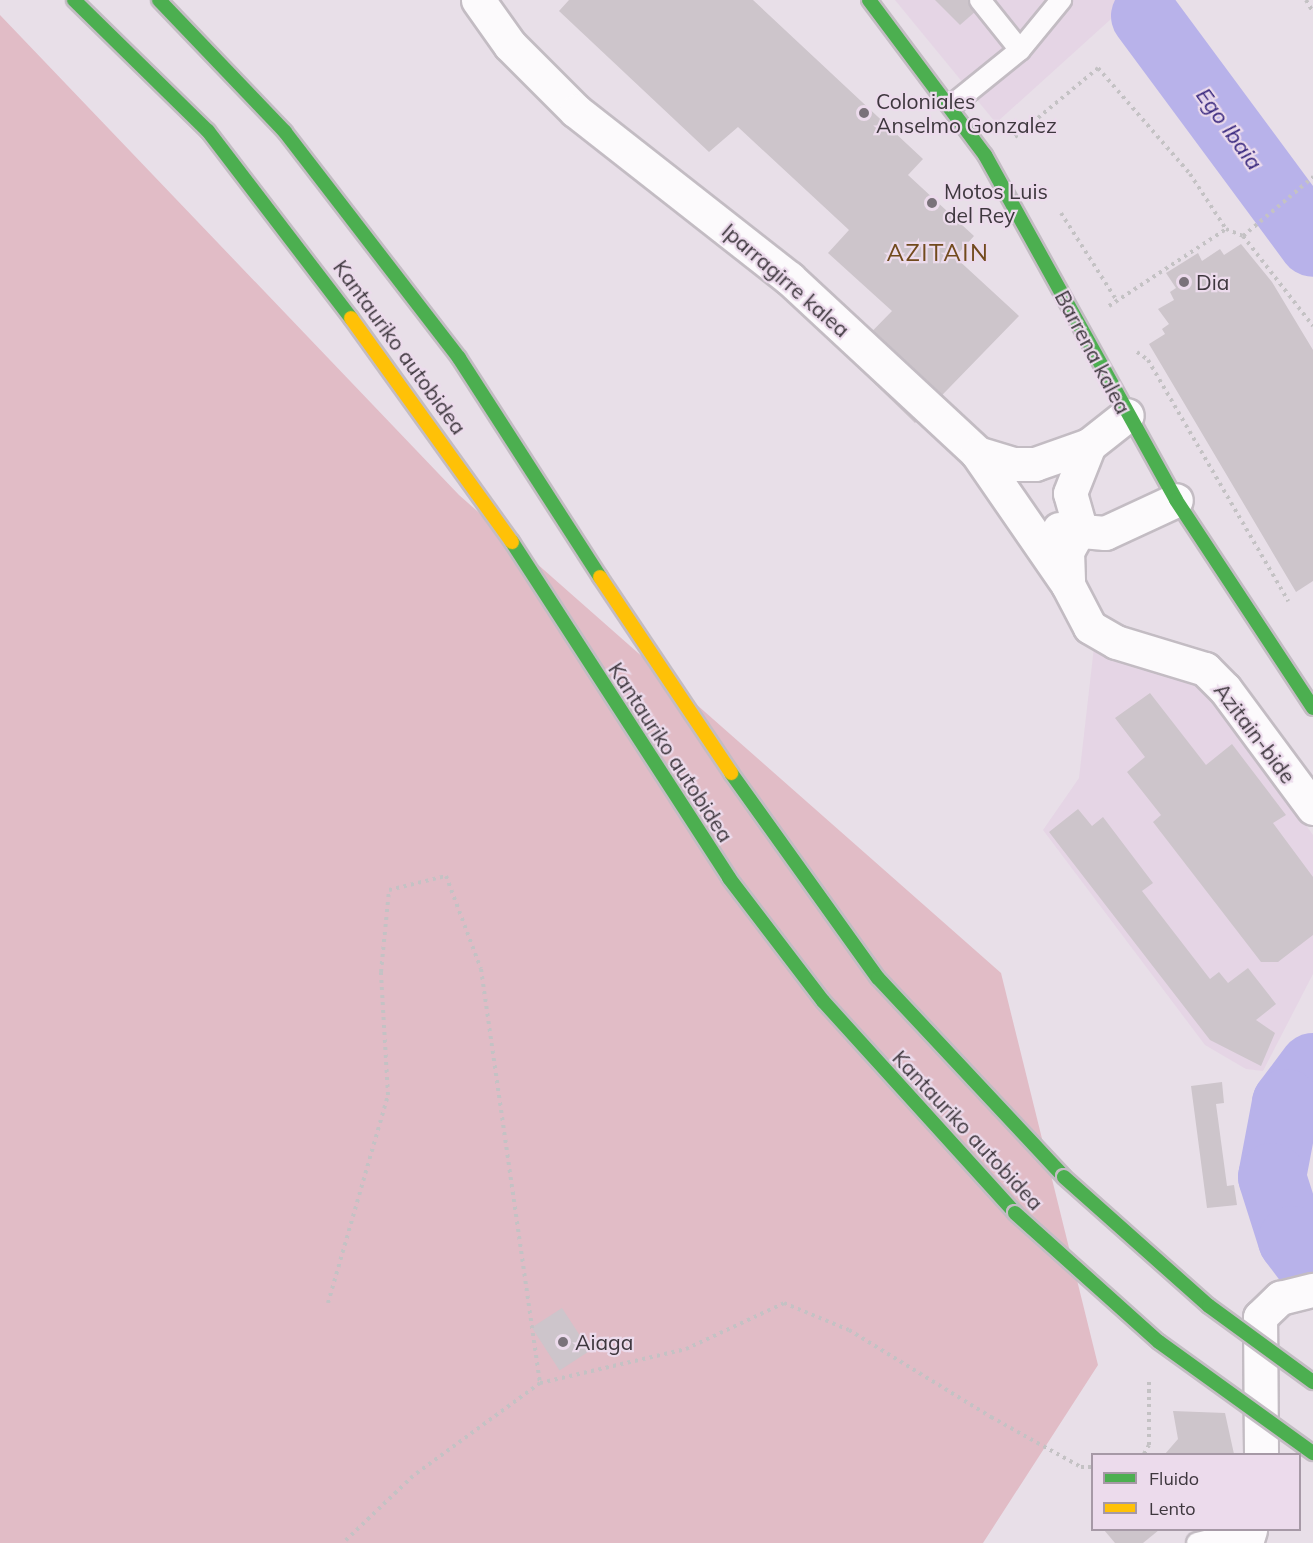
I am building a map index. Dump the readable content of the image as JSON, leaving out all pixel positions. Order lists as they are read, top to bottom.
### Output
{
  "streets": {
    "main road": ["Kantauriko autobidea", "Barrena kalea"],
    "street": ["Iparragirre kalea", "Azitain-bide"]
  },
  "crossings": [
    ["Iparragirre kalea", "Azitain-bide"]
  ],
  "districts": ["AZITAIN"],
  "water": ["Ego Ibaia"],
  "places": [
    "Coloniales Anselmo Gonzalez",
    "Motos Luis del Rey",
    "Dia",
    "Aiaga"
  ],
  "legend": ["Fluido", "Lento"]
}
